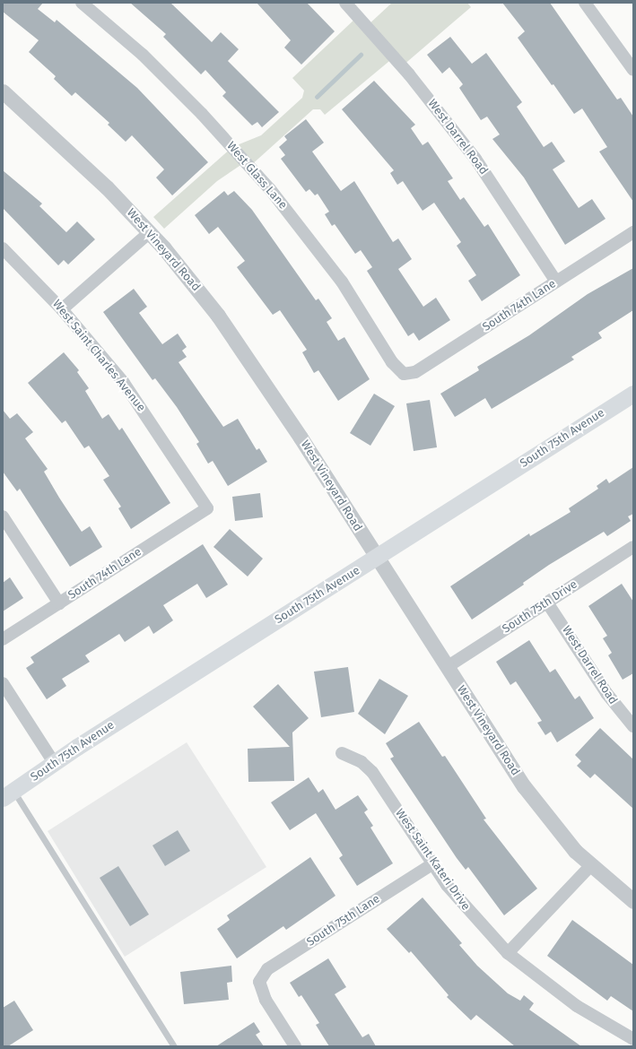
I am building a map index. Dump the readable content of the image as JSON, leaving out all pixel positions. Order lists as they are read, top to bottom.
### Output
{
  "streets": {
    "main road": ["South 75th Avenue"],
    "street": [
      "West Darrel Road",
      "West Glass Lane",
      "West Vineyard Road",
      "South 74th Lane",
      "West Saint Charles Avenue",
      "South 75th Drive",
      "West Saint Kateri Drive",
      "South 75th Lane"
    ]
  },
  "crossings": [
    ["West Darrel Road", "South 74th Lane"],
    ["West Darrel Road", "South 75th Drive"],
    ["West Glass Lane", "South 74th Lane"],
    ["West Vineyard Road", "South 75th Avenue"],
    ["West Vineyard Road", "South 75th Drive"],
    ["South 74th Lane", "West Saint Charles Avenue"],
    ["West Saint Kateri Drive", "South 75th Lane"]
  ]
}
